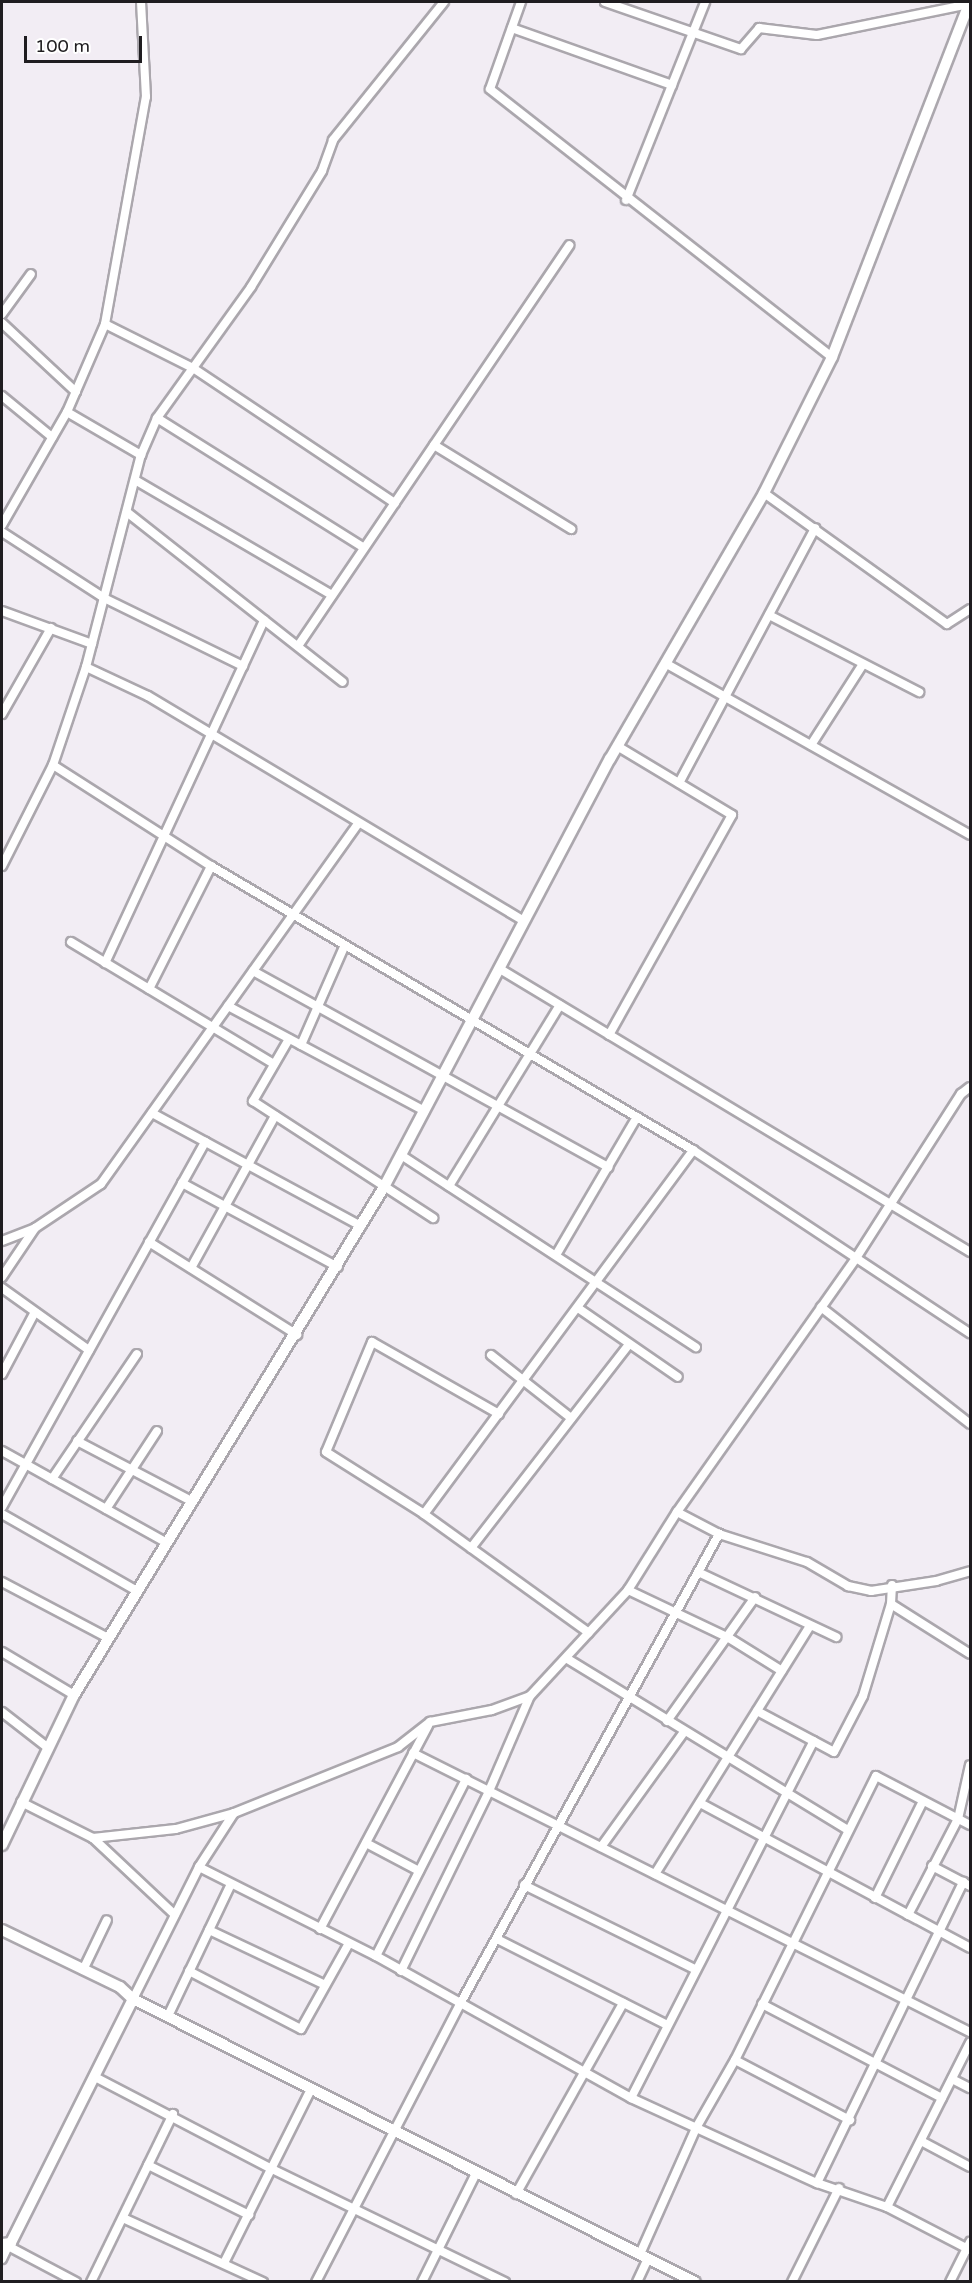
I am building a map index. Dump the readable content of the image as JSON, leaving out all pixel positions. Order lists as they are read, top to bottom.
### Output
{
  "scale_bar": "100 m"
}
